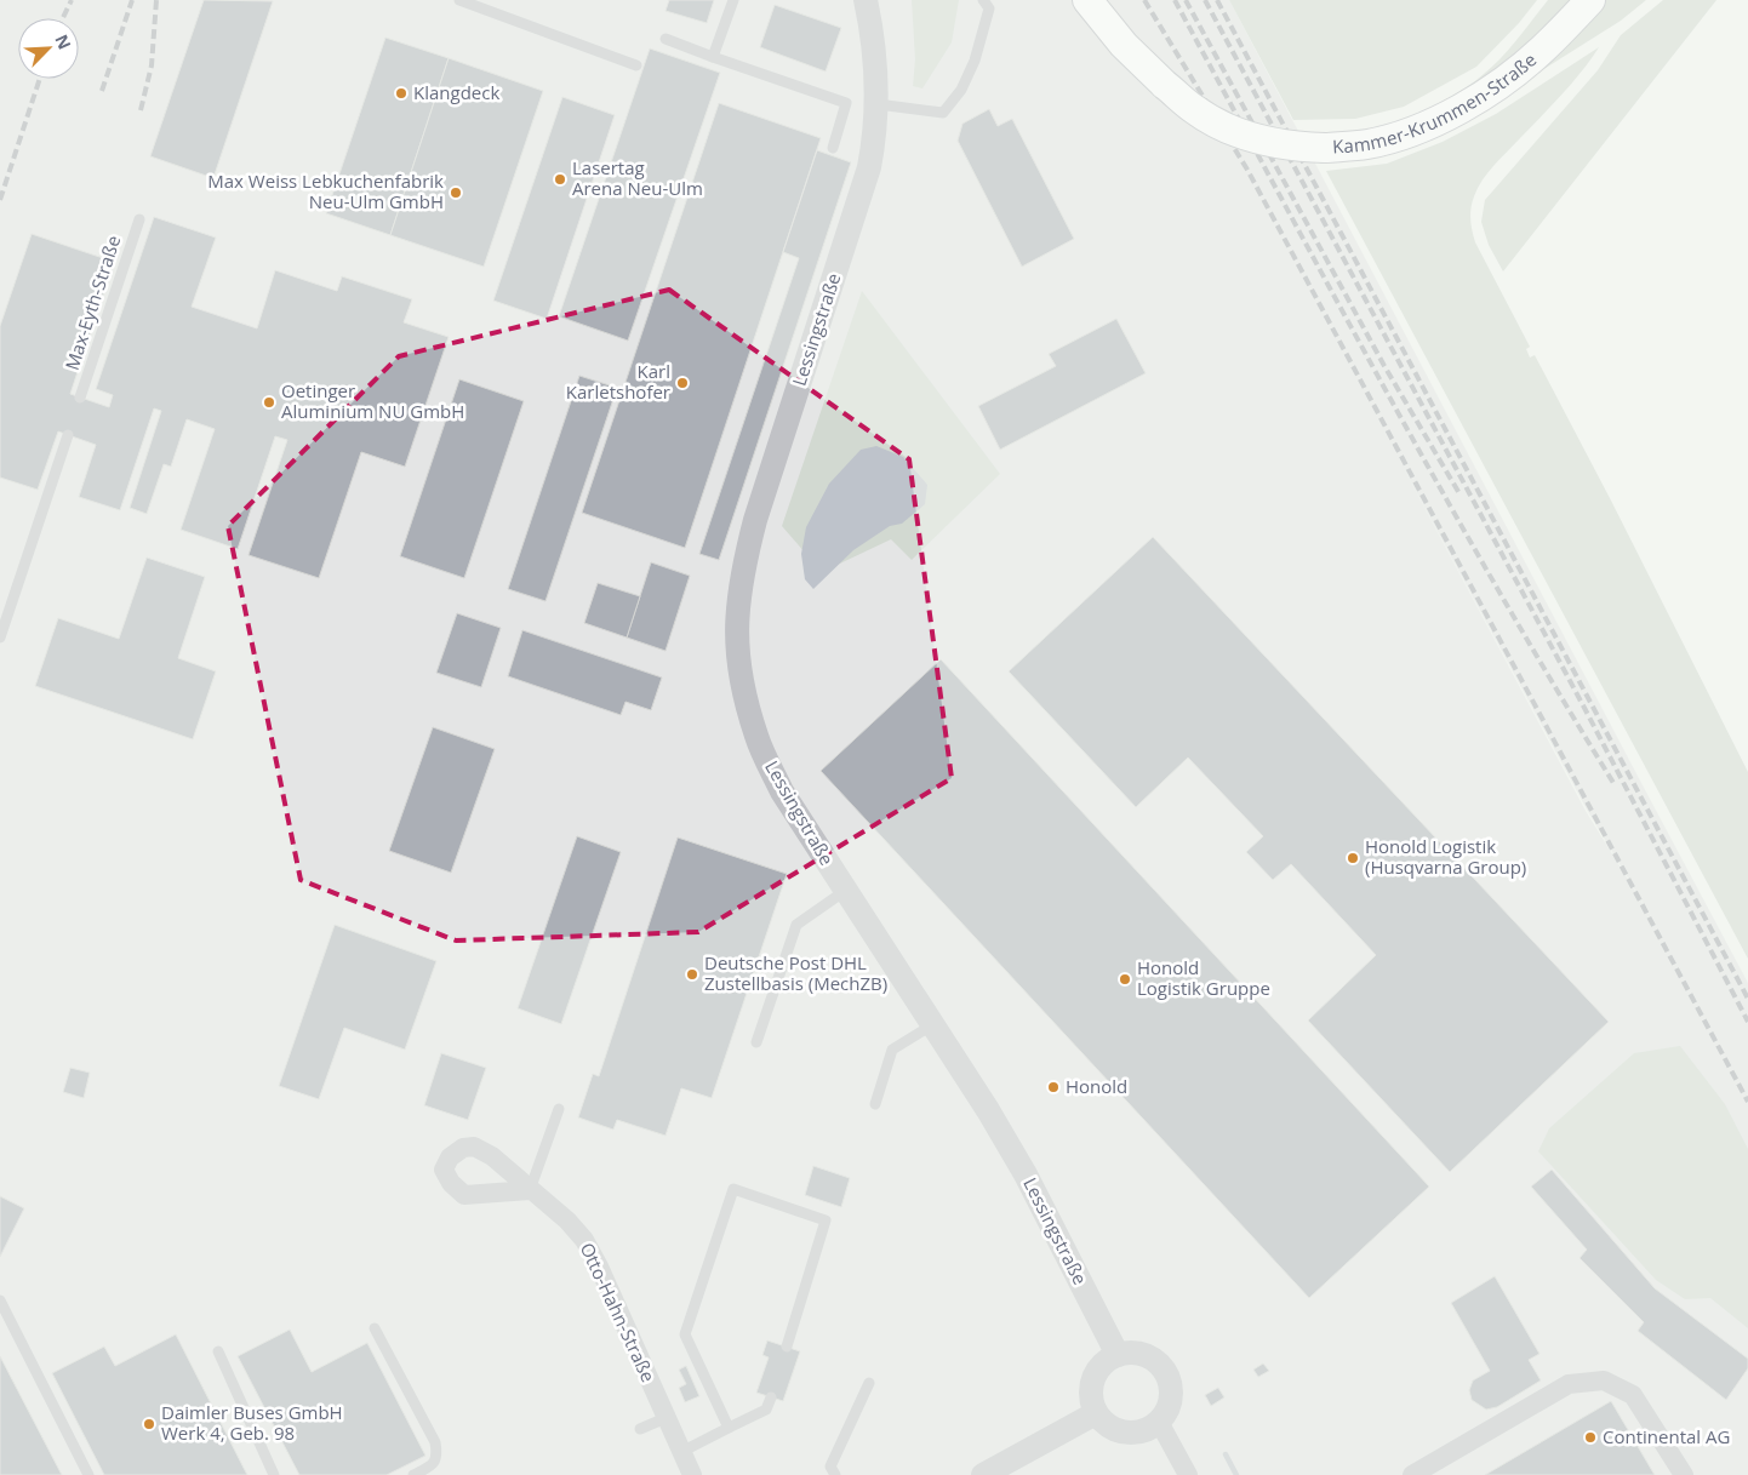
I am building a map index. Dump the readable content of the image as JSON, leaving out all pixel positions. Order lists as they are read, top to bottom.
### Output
{
  "streets": {
    "main road": ["Kammer-Krummen-Straße"],
    "street": ["Lessingstraße", "Otto-Hahn-Straße"],
    "lane": ["Max-Eyth-Straße"]
  },
  "places": [
    "Klangdeck",
    "Lasertag Arena Neu-Ulm",
    "Max Weiss Lebkuchenfabrik Neu-Ulm GmbH",
    "Karl Karletshofer",
    "Oetinger Aluminium NU GmbH",
    "Honold Logistik (Husqvarna Group)",
    "Deutsche Post DHL Zustellbasis (MechZB)",
    "Honold Logistik Gruppe",
    "Honold",
    "Daimler Buses GmbH Werk 4, Geb. 98",
    "Continental AG"
  ],
  "north": "top right"
}
